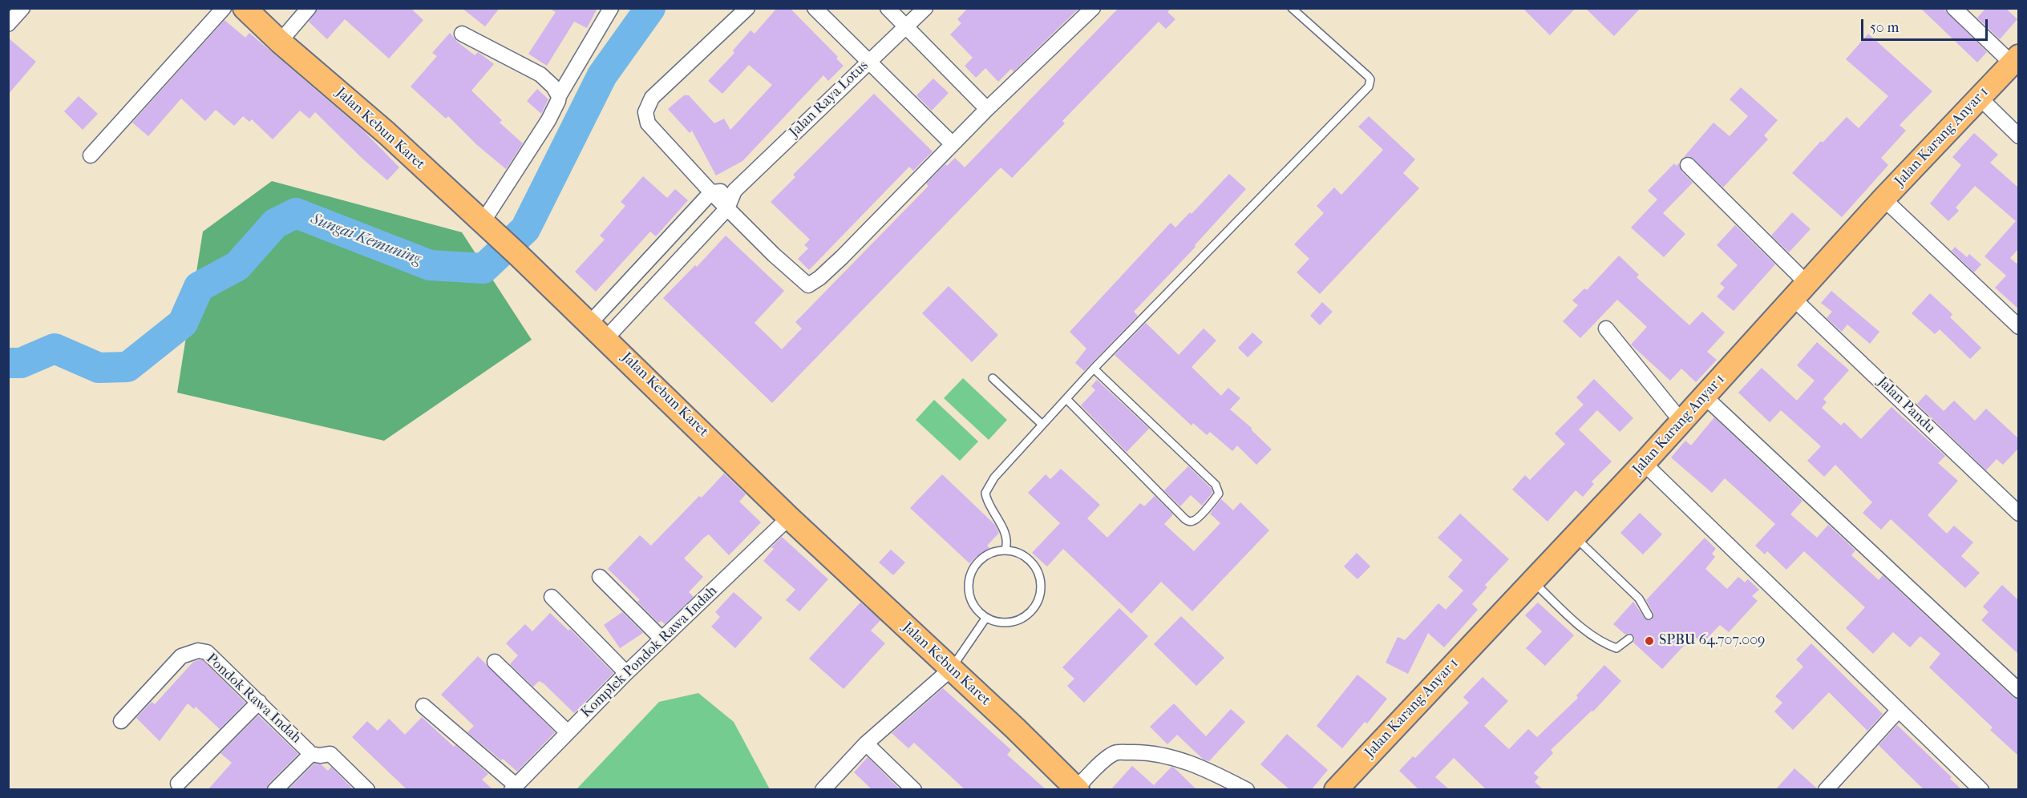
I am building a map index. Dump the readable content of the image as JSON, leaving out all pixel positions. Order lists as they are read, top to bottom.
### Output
{
  "streets": {
    "main road": ["Jalan Kebun Karet", "Jalan Karang Anyar 1"],
    "street": [
      "Jalan Raya Lotus",
      "Jalan Pandu",
      "Komplek Pondok Rawa Indah",
      "Pondok Rawa Indah"
    ]
  },
  "crossings": [
    ["Jalan Kebun Karet", "Komplek Pondok Rawa Indah"],
    ["Jalan Karang Anyar 1", "Jalan Pandu"]
  ],
  "water": ["Sungai Kemuning"],
  "places": ["SPBU 64.707.009"],
  "scale_bar": "50 m"
}
